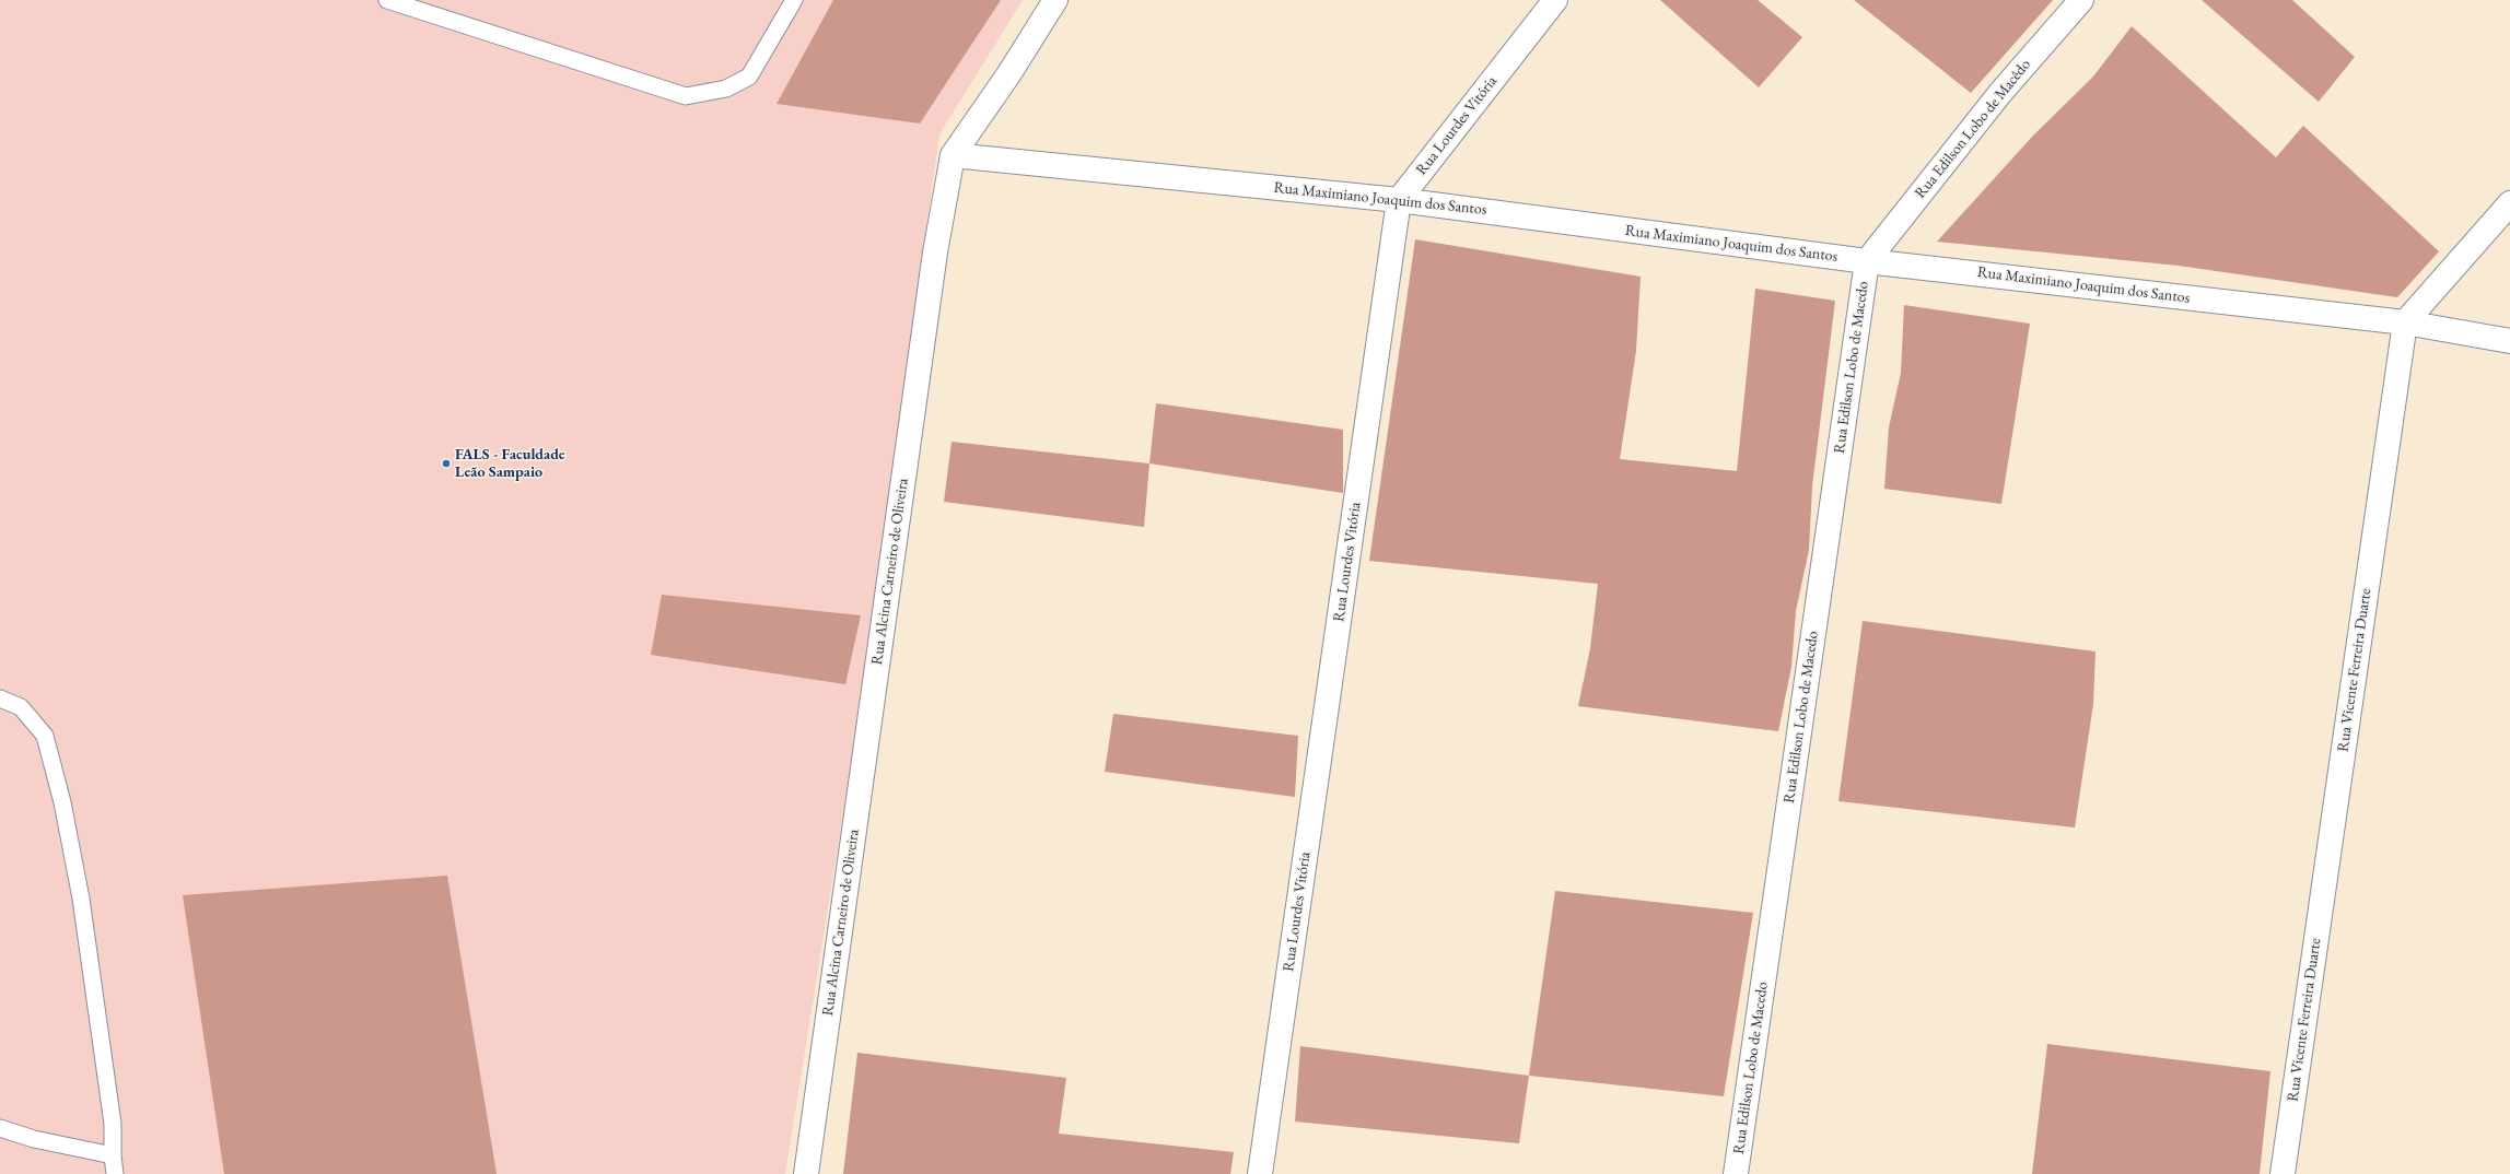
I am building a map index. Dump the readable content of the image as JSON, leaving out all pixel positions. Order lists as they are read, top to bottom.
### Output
{
  "streets": {
    "street": [
      "Rua Lourdes Vitória",
      "Rua Edilson Lobo de Macêdo",
      "Rua Maximiano Joaquim dos Santos",
      "Rua Edilson Lobo de Macedo",
      "Rua Alcina Carneiro de Oliveira",
      "Rua Vicente Ferreira Duarte"
    ]
  },
  "crossings": [
    ["Rua Lourdes Vitória", "Rua Maximiano Joaquim dos Santos"],
    ["Rua Edilson Lobo de Macêdo", "Rua Maximiano Joaquim dos Santos"],
    ["Rua Edilson Lobo de Macêdo", "Rua Edilson Lobo de Macedo"],
    ["Rua Maximiano Joaquim dos Santos", "Rua Edilson Lobo de Macedo"],
    ["Rua Maximiano Joaquim dos Santos", "Rua Alcina Carneiro de Oliveira"],
    ["Rua Maximiano Joaquim dos Santos", "Rua Vicente Ferreira Duarte"]
  ],
  "places": ["FALS - Faculdade Leão Sampaio"]
}
